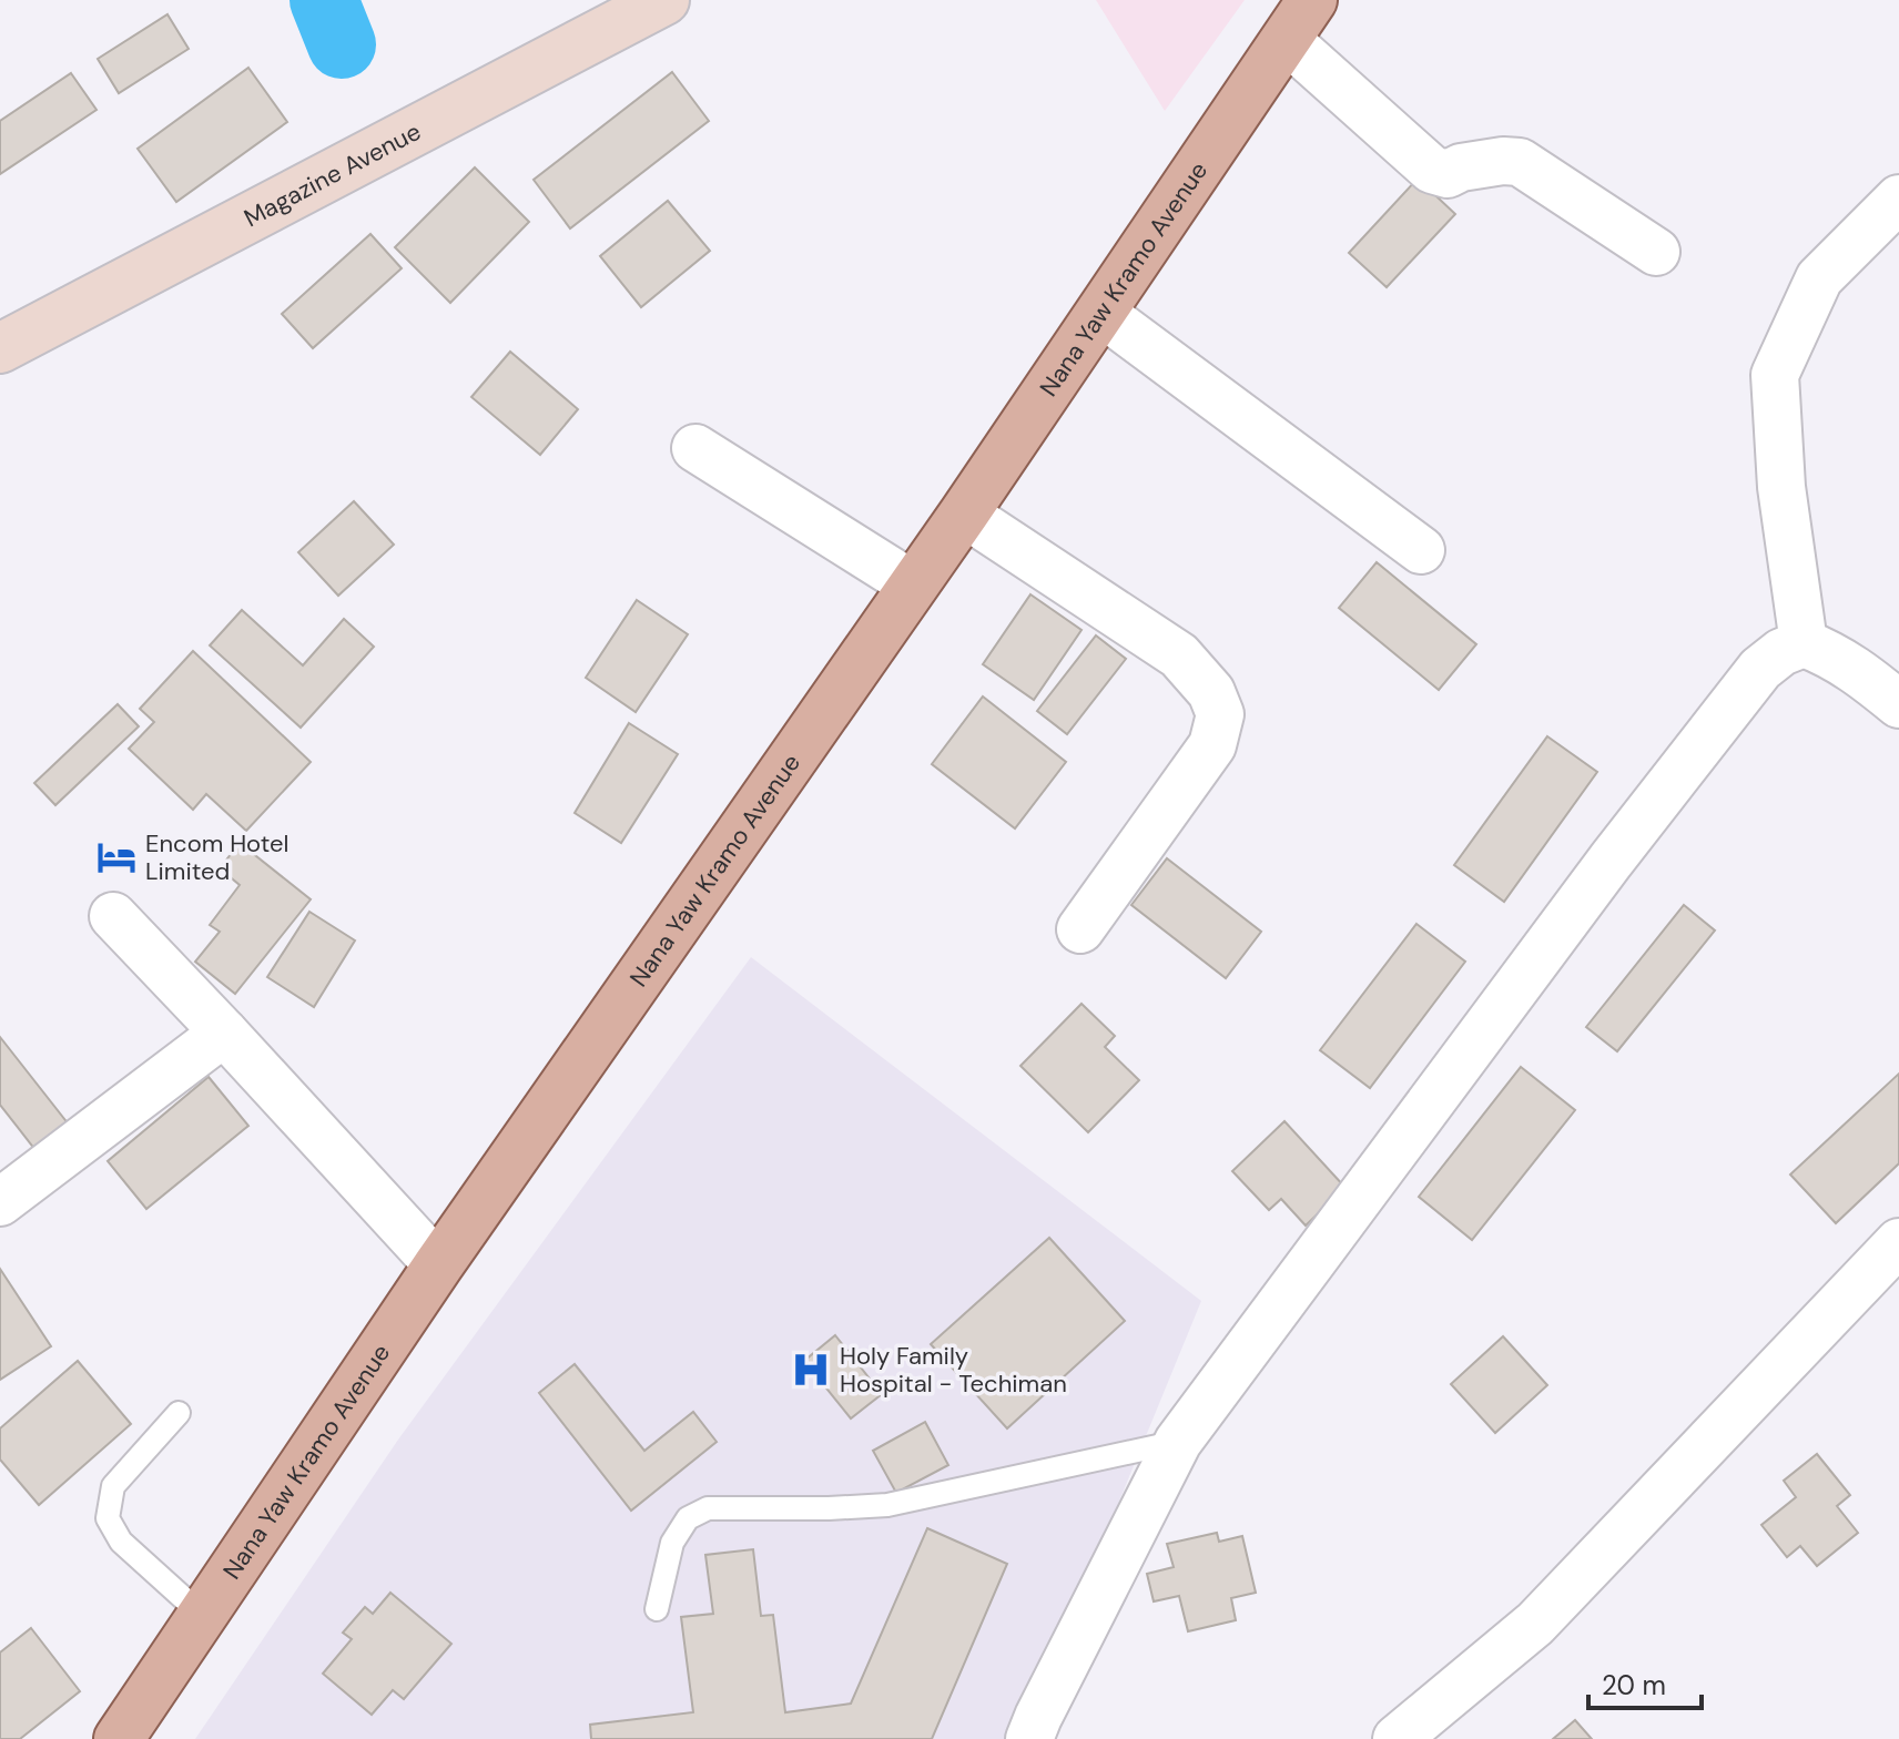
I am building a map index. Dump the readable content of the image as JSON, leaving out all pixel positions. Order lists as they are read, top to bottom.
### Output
{
  "streets": {
    "main road": ["Nana Yaw Kramo Avenue"],
    "street": ["Magazine Avenue"]
  },
  "places": {
    "hotel": ["Encom Hotel Limited"],
    "hospital": ["Holy Family Hospital - Techiman"]
  },
  "scale_bar": "20 m"
}
